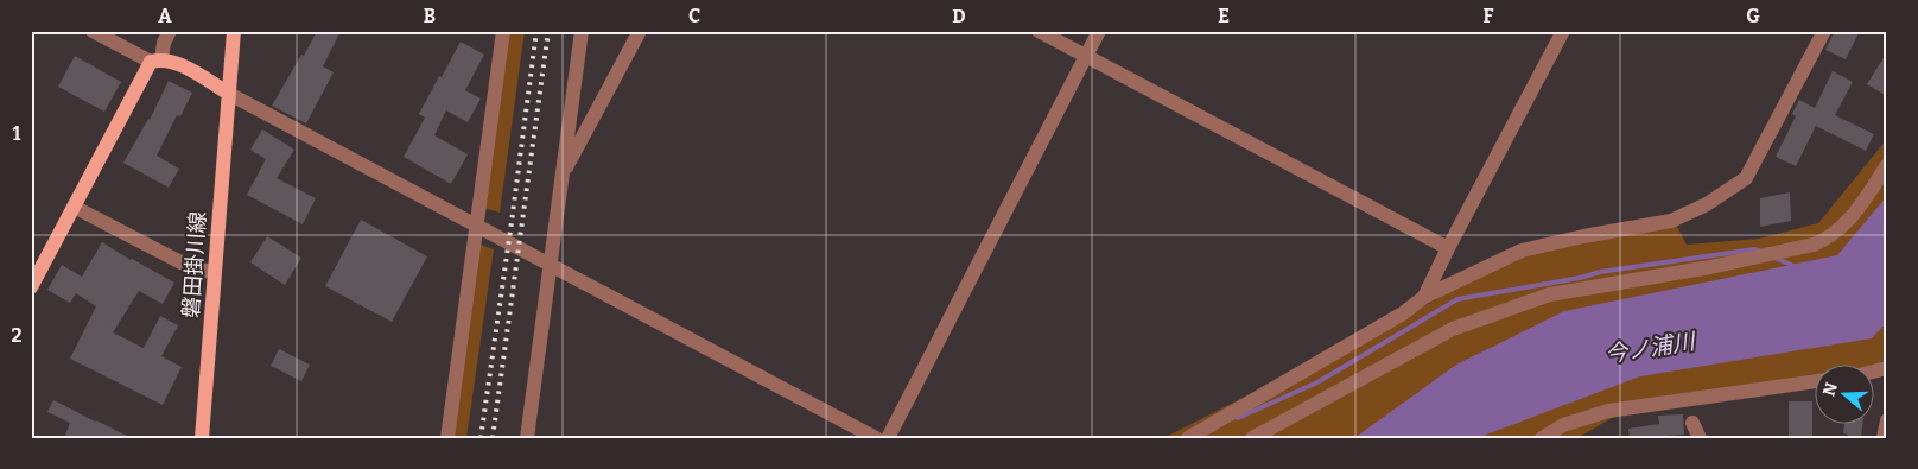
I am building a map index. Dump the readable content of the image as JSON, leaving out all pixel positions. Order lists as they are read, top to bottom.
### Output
{
  "streets": {
    "main road": ["磐田掛川線"]
  },
  "water": ["今ノ浦川"],
  "north": "left",
  "grid": {
    "columns": [
      "A",
      "B",
      "C",
      "D",
      "E",
      "F",
      "G"
    ],
    "rows": ["1", "2"]
  }
}
